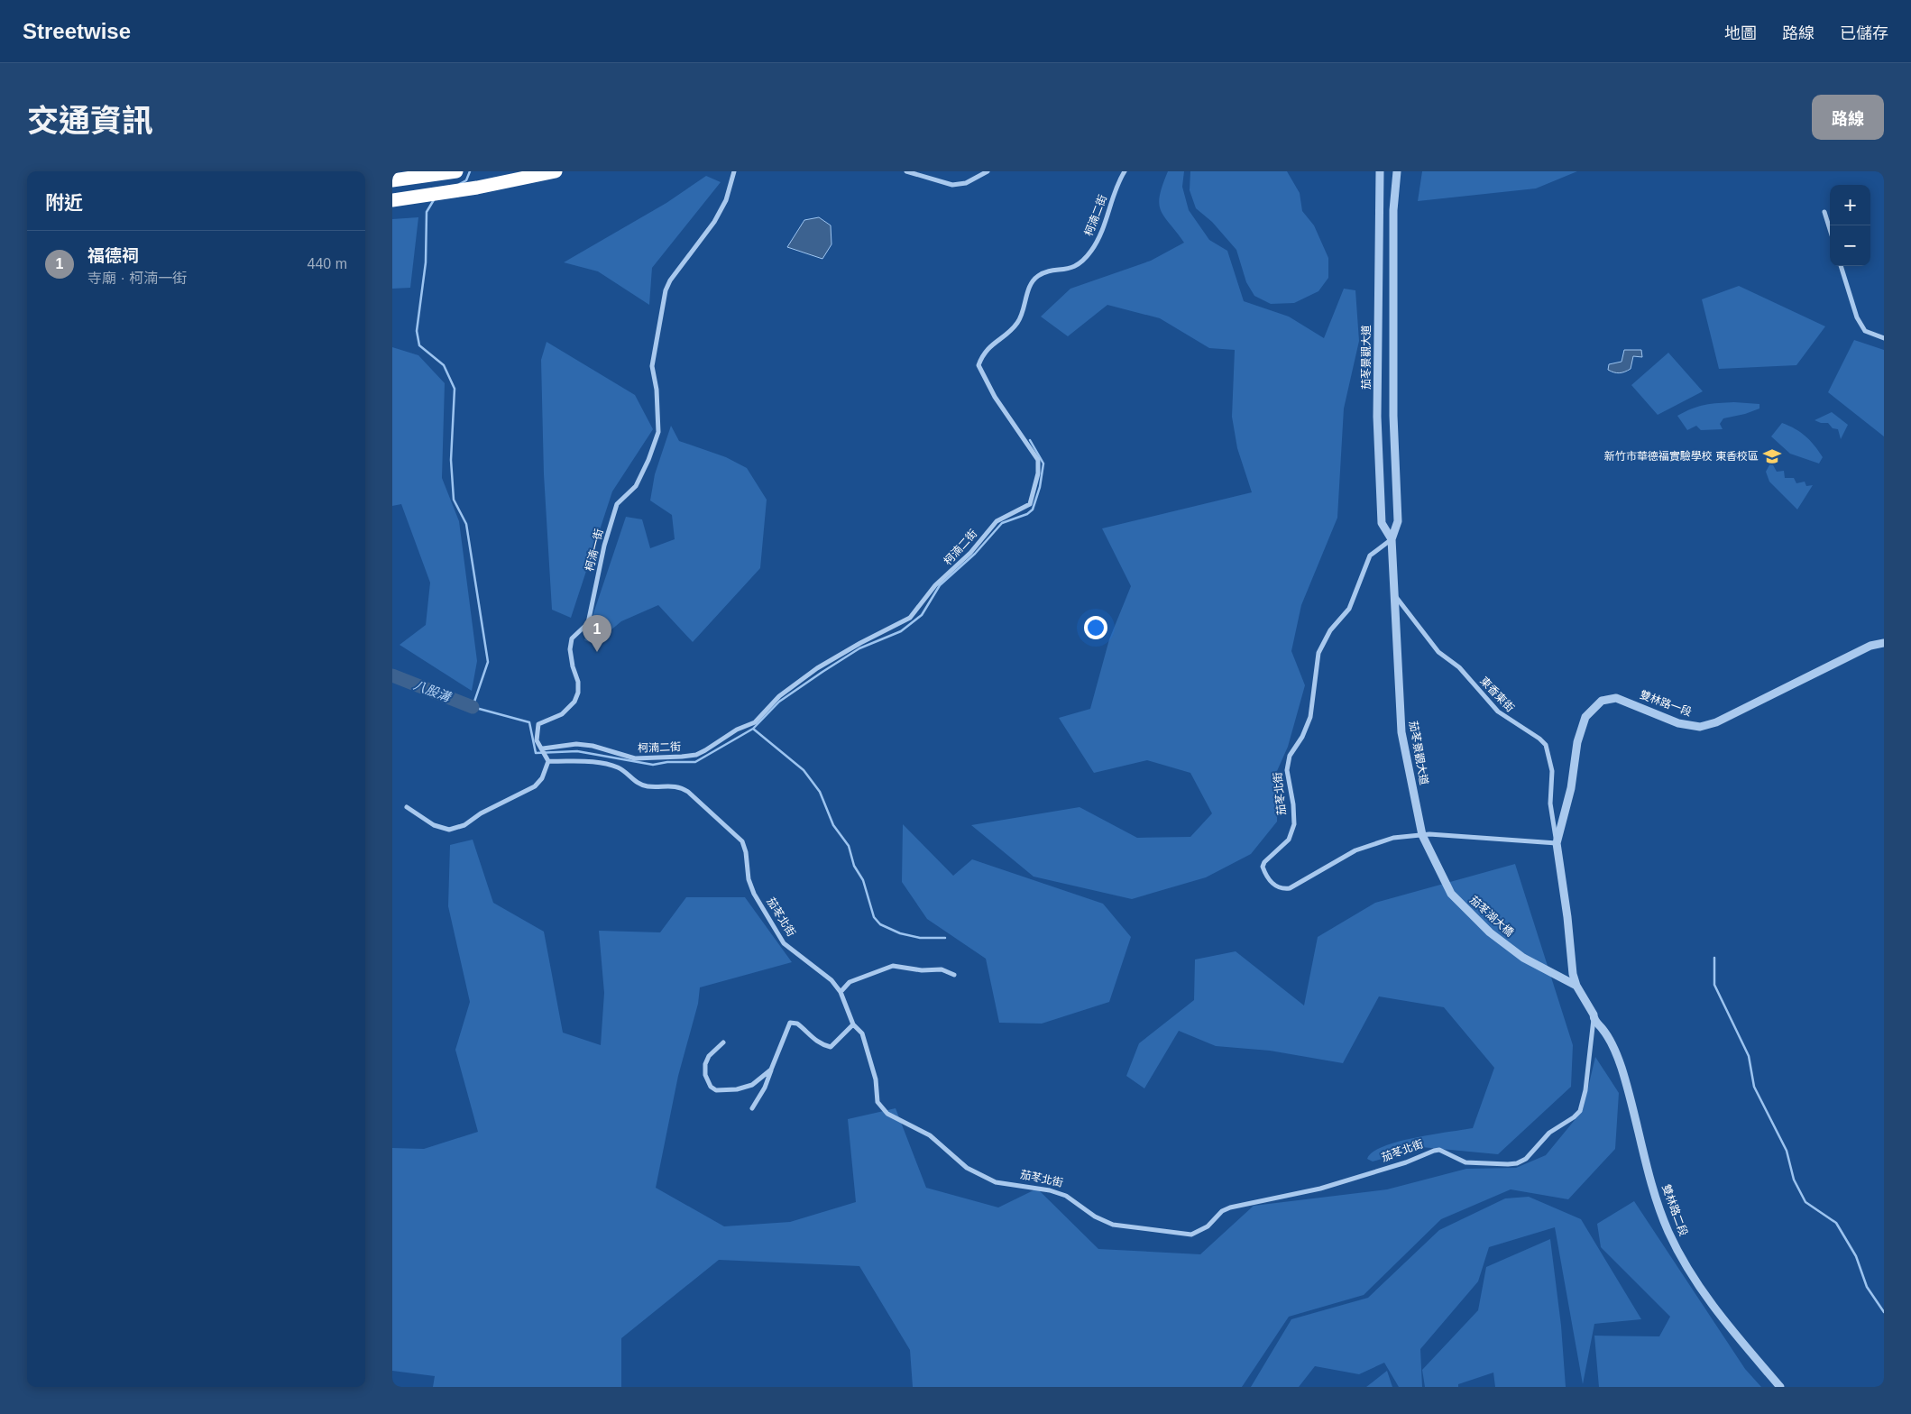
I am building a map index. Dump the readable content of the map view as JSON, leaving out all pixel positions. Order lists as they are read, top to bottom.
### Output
{
  "streets": {
    "street": [
      "柯湳二街",
      "茄苳景觀大道",
      "柯湳一街",
      "東香東街",
      "雙林路一段",
      "茄苳北街",
      "茄苳湖大橋",
      "雙林路二段"
    ]
  },
  "crossings": [
    ["柯湳二街", "柯湳一街"],
    ["茄苳景觀大道", "東香東街"],
    ["茄苳景觀大道", "茄苳北街"],
    ["茄苳景觀大道", "茄苳湖大橋"],
    ["柯湳一街", "茄苳北街"],
    ["東香東街", "雙林路一段"],
    ["東香東街", "茄苳北街"],
    ["雙林路一段", "茄苳北街"],
    ["茄苳北街", "茄苳湖大橋"],
    ["茄苳北街", "雙林路二段"]
  ],
  "water": ["八股溝"],
  "places": {
    "school or university": ["新竹市華德福實驗學校 東香校區"]
  },
  "page": {
    "header": "Streetwise",
    "nav": ["地圖", "路線", "已儲存"],
    "title": "交通資訊",
    "buttons": "路線",
    "heading": "附近",
    "map_buttons": ["+", "−"],
    "list": [
      {
        "mark": "1",
        "name": "福德祠",
        "note": "寺廟 · 柯湳一街",
        "value": "440 m"
      }
    ],
    "pins": "1"
  }
}
